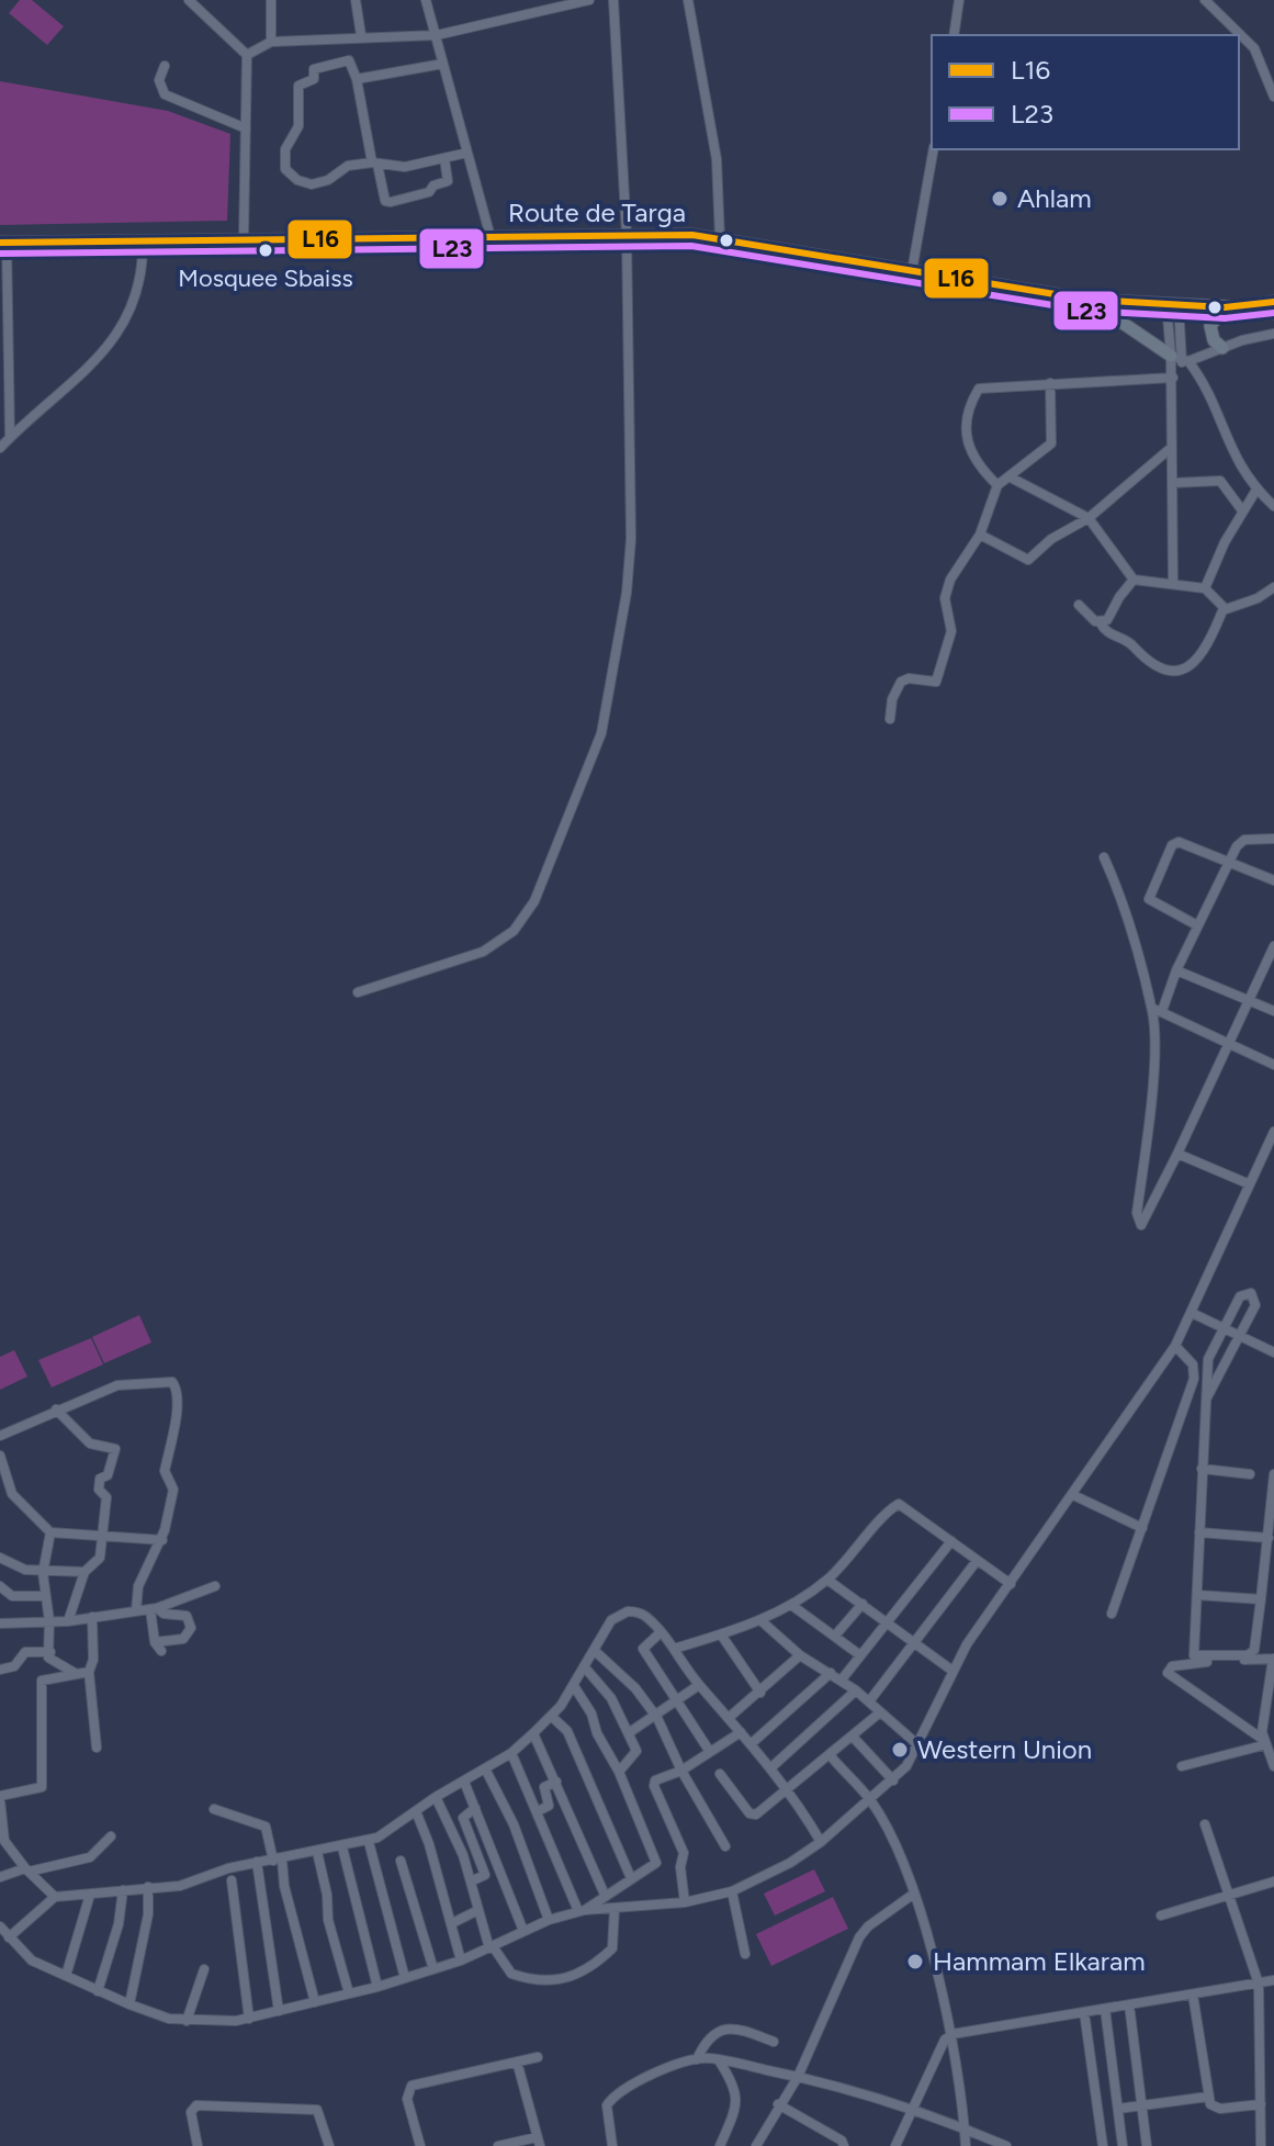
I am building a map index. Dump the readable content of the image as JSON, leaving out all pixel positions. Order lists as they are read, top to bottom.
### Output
{
  "streets": {
    "main road": ["Route de Targa"]
  },
  "places": [
    "Ahlam",
    "Mosquee Sbaiss",
    "Western Union",
    "Hammam Elkaram"
  ],
  "lines": ["transit line L16", "transit line L23"],
  "legend": ["L16", "L23"]
}
